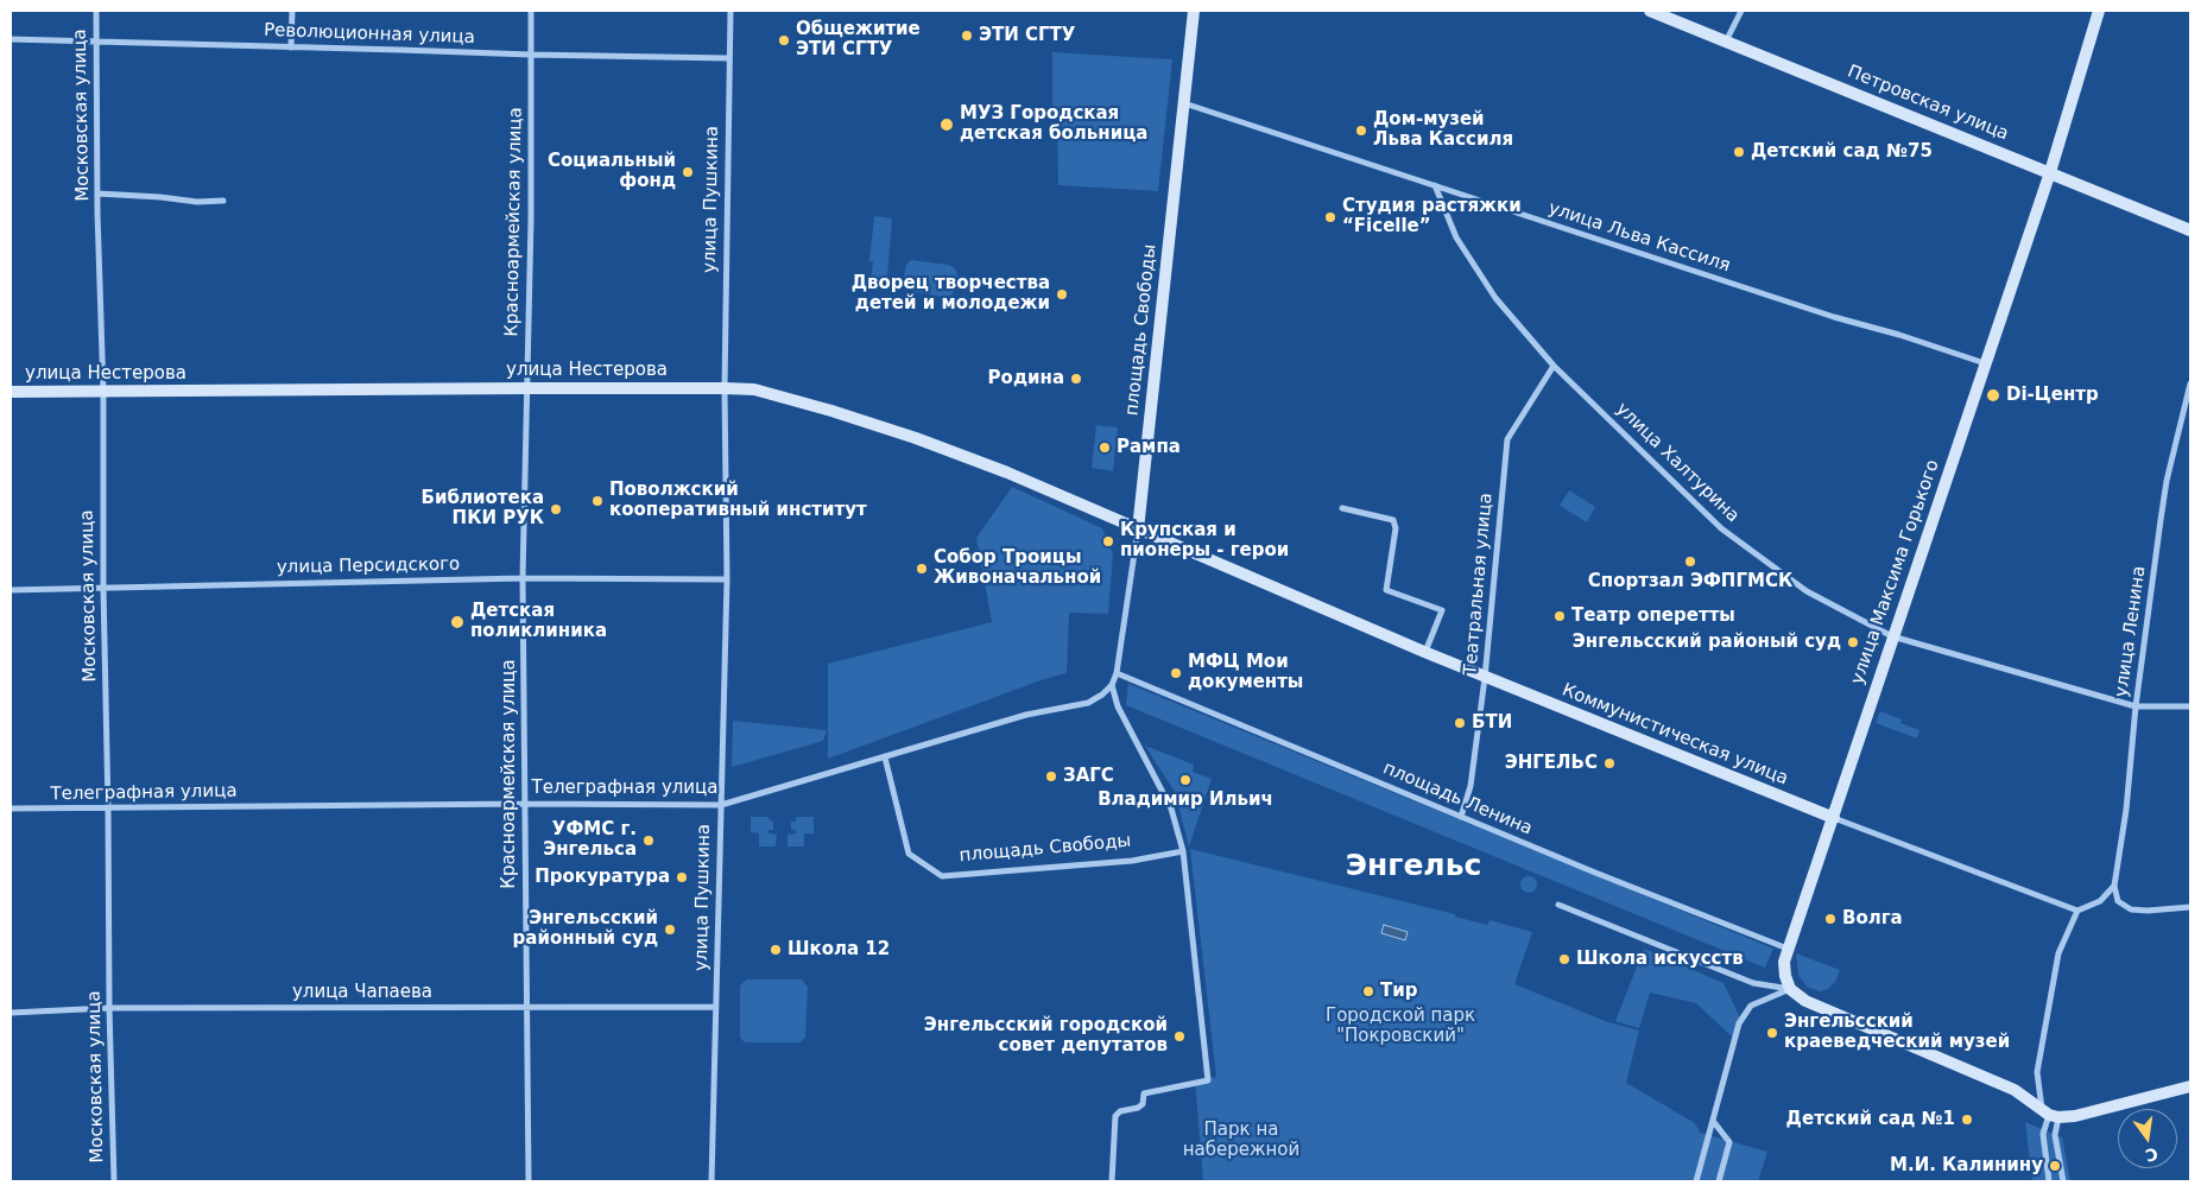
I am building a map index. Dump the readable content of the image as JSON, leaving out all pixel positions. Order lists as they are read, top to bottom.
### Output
{
  "streets": {
    "main road": [
      "Петровская улица",
      "площадь Свободы",
      "улица Нестерова",
      "улица Максима Горького",
      "Коммунистическая улица"
    ],
    "street": [
      "Революционная улица",
      "Московская улица",
      "улица Пушкина",
      "Красноармейская улица",
      "улица Льва Кассиля",
      "улица Халтурина",
      "улица Персидского",
      "Театральная улица",
      "улица Ленина",
      "Телеграфная улица",
      "площадь Ленина",
      "улица Чапаева"
    ]
  },
  "crossings": [
    ["Революционная улица", "Московская улица"],
    ["Революционная улица", "улица Пушкина"],
    ["Революционная улица", "Красноармейская улица"],
    ["Петровская улица", "улица Максима Горького"],
    ["Московская улица", "улица Нестерова"],
    ["Московская улица", "улица Персидского"],
    ["Московская улица", "Телеграфная улица"],
    ["Московская улица", "улица Чапаева"],
    ["улица Пушкина", "улица Нестерова"],
    ["улица Пушкина", "улица Персидского"],
    ["улица Пушкина", "Телеграфная улица"],
    ["улица Пушкина", "улица Чапаева"],
    ["Красноармейская улица", "улица Нестерова"],
    ["Красноармейская улица", "улица Персидского"],
    ["Красноармейская улица", "Телеграфная улица"],
    ["Красноармейская улица", "улица Чапаева"],
    ["улица Льва Кассиля", "площадь Свободы"],
    ["улица Льва Кассиля", "улица Халтурина"],
    ["улица Льва Кассиля", "улица Максима Горького"],
    ["площадь Свободы", "улица Нестерова"],
    ["площадь Свободы", "Коммунистическая улица"],
    ["площадь Свободы", "Телеграфная улица"],
    ["площадь Свободы", "площадь Ленина"],
    ["улица Нестерова", "Коммунистическая улица"],
    ["улица Халтурина", "улица Максима Горького"],
    ["улица Халтурина", "Театральная улица"],
    ["улица Халтурина", "улица Ленина"],
    ["улица Максима Горького", "Коммунистическая улица"],
    ["улица Максима Горького", "площадь Ленина"],
    ["Театральная улица", "Коммунистическая улица"],
    ["Театральная улица", "площадь Ленина"]
  ],
  "districts": ["Энгельс"],
  "parks": ["Городской парк \"Покровский\"", "Парк на набережной"],
  "places": [
    "ЭТИ СГТУ",
    "Общежитие ЭТИ СГТУ",
    "МУЗ Городская детская больница",
    "Дом-музей Льва Кассиля",
    "Детский сад №75",
    "Социальный фонд",
    "Студия растяжки “Ficelle”",
    "Дворец творчества детей и молодежи",
    "Родина",
    "Di-Центр",
    "Рампа",
    "Поволжский кооперативный институт",
    "Библиотека ПКИ РУК",
    "Крупская и пионеры - герои",
    "Спортзал ЭФПГМСК",
    "Собор Троицы Живоначальной",
    "Театр оперетты",
    "Детская поликлиника",
    "Энгельсский районый суд",
    "МФЦ Мои документы",
    "БТИ",
    "ЭНГЕЛЬС",
    "ЗАГС",
    "Владимир Ильич",
    "УФМС г. Энгельса",
    "Прокуратура",
    "Волга",
    "Энгельсский районный суд",
    "Школа 12",
    "Школа искусств",
    "Тир",
    "Энгельсский краеведческий музей",
    "Энгельсский городской совет депутатов",
    "Детский сад №1",
    "М.И. Калинину"
  ],
  "north": "bottom"
}
